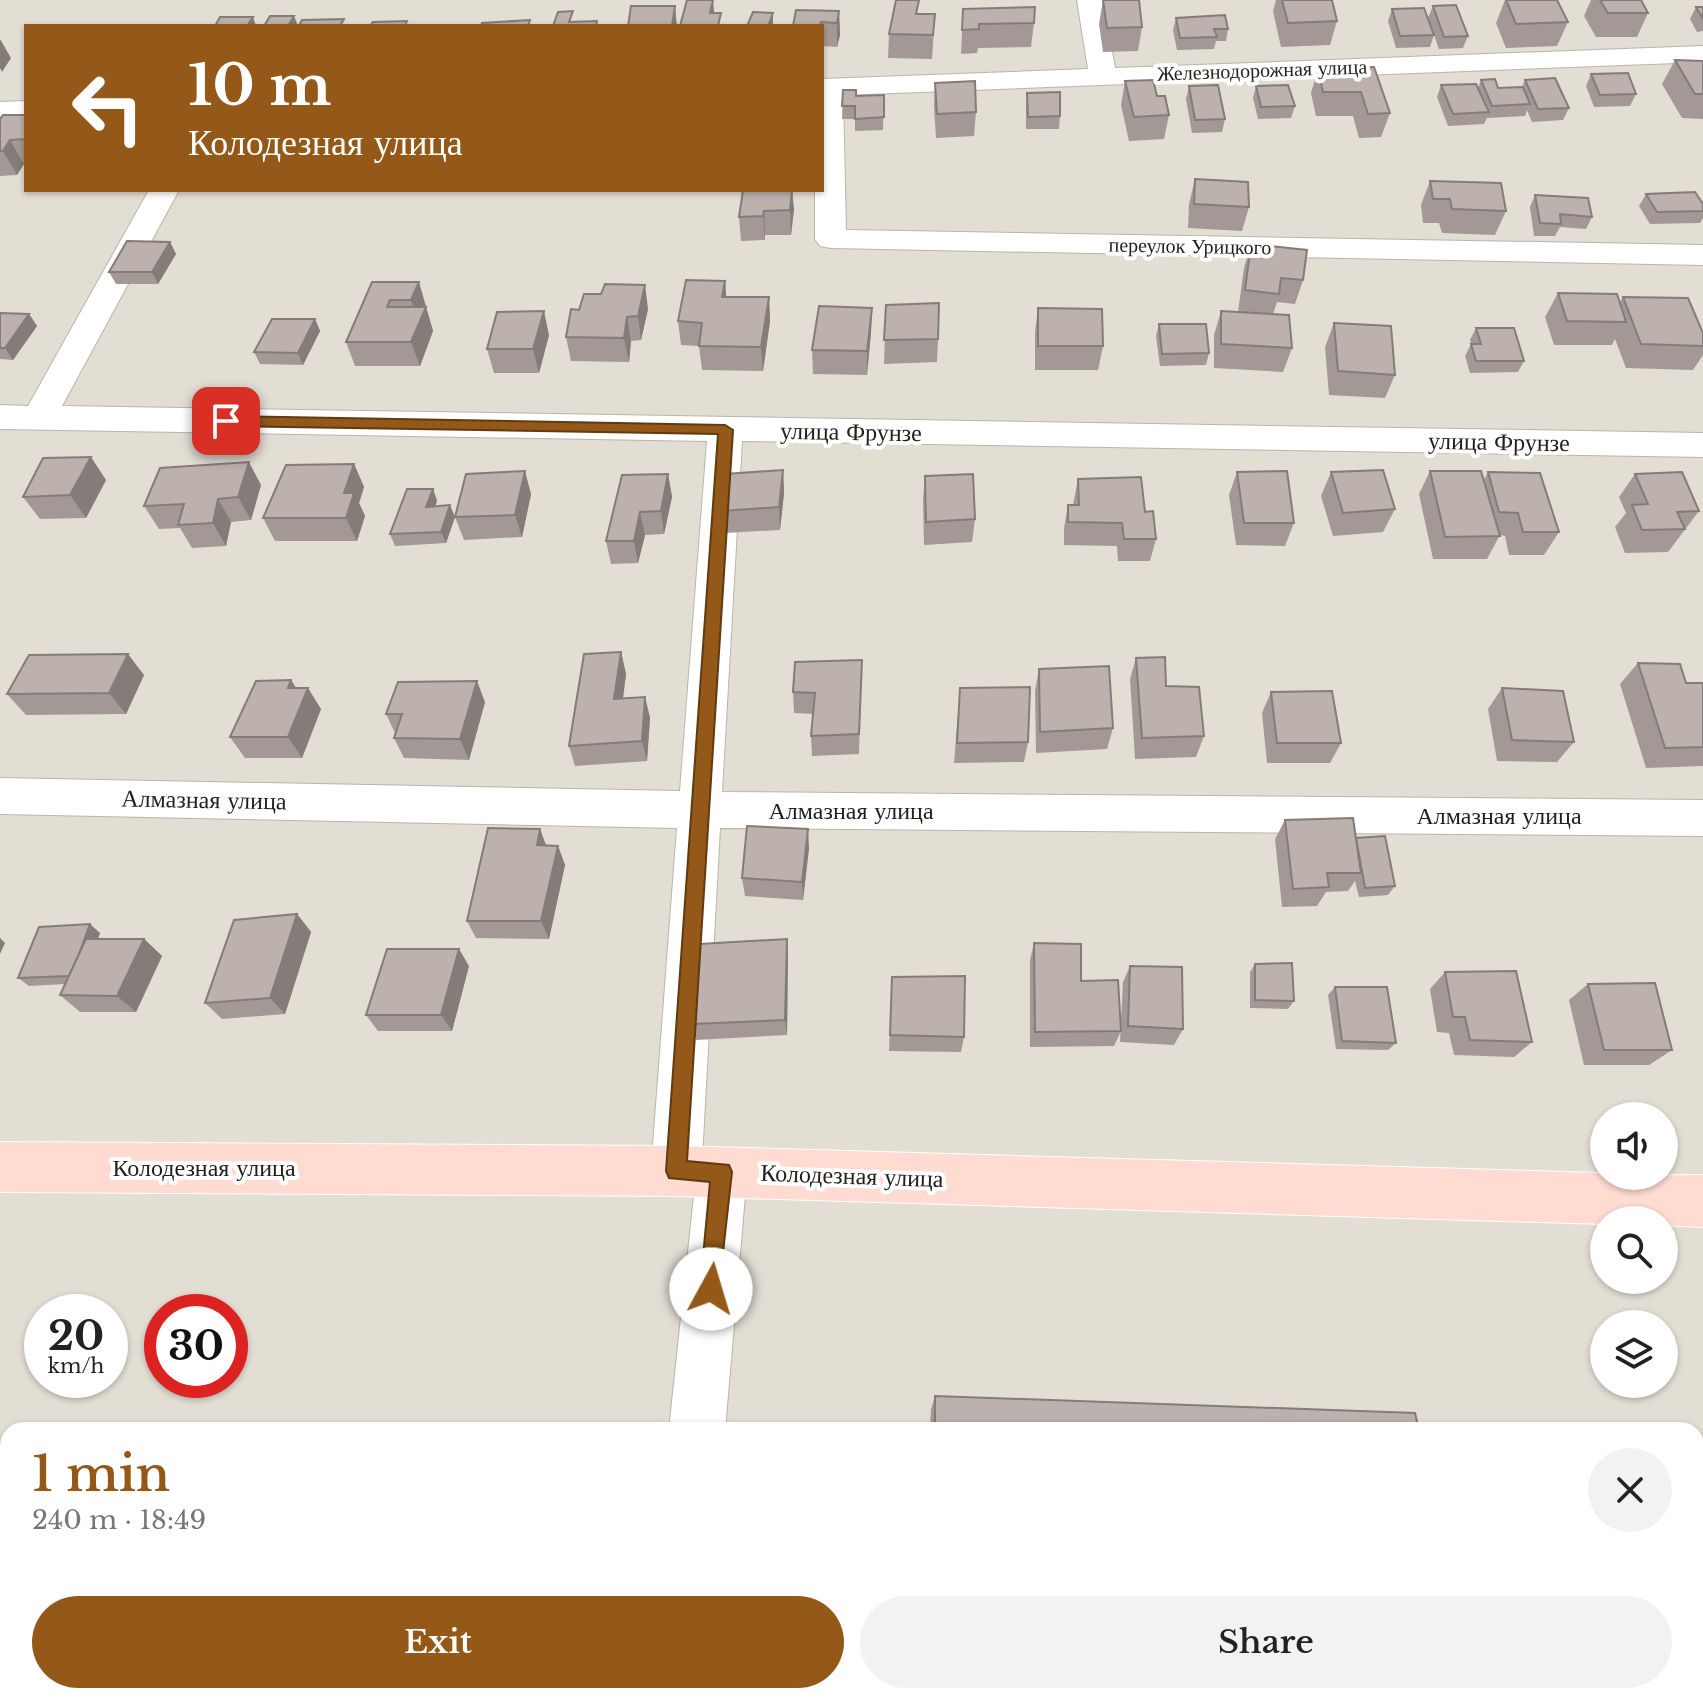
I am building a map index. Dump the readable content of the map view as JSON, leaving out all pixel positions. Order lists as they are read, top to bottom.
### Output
{
  "streets": {
    "main road": ["Колодезная улица"],
    "street": [
      "Железнодорожная улица",
      "переулок Урицкого",
      "улица Фрунзе",
      "Алмазная улица"
    ]
  },
  "crossings": [
    ["Железнодорожная улица", "переулок Урицкого"]
  ],
  "page": {
    "turn": ["10 m", "Колодезная улица"],
    "speed": "20 km/h",
    "limit": "30",
    "heading": ["1 min", "240 m · 18:49"],
    "buttons": ["Exit", "Share"]
  }
}
